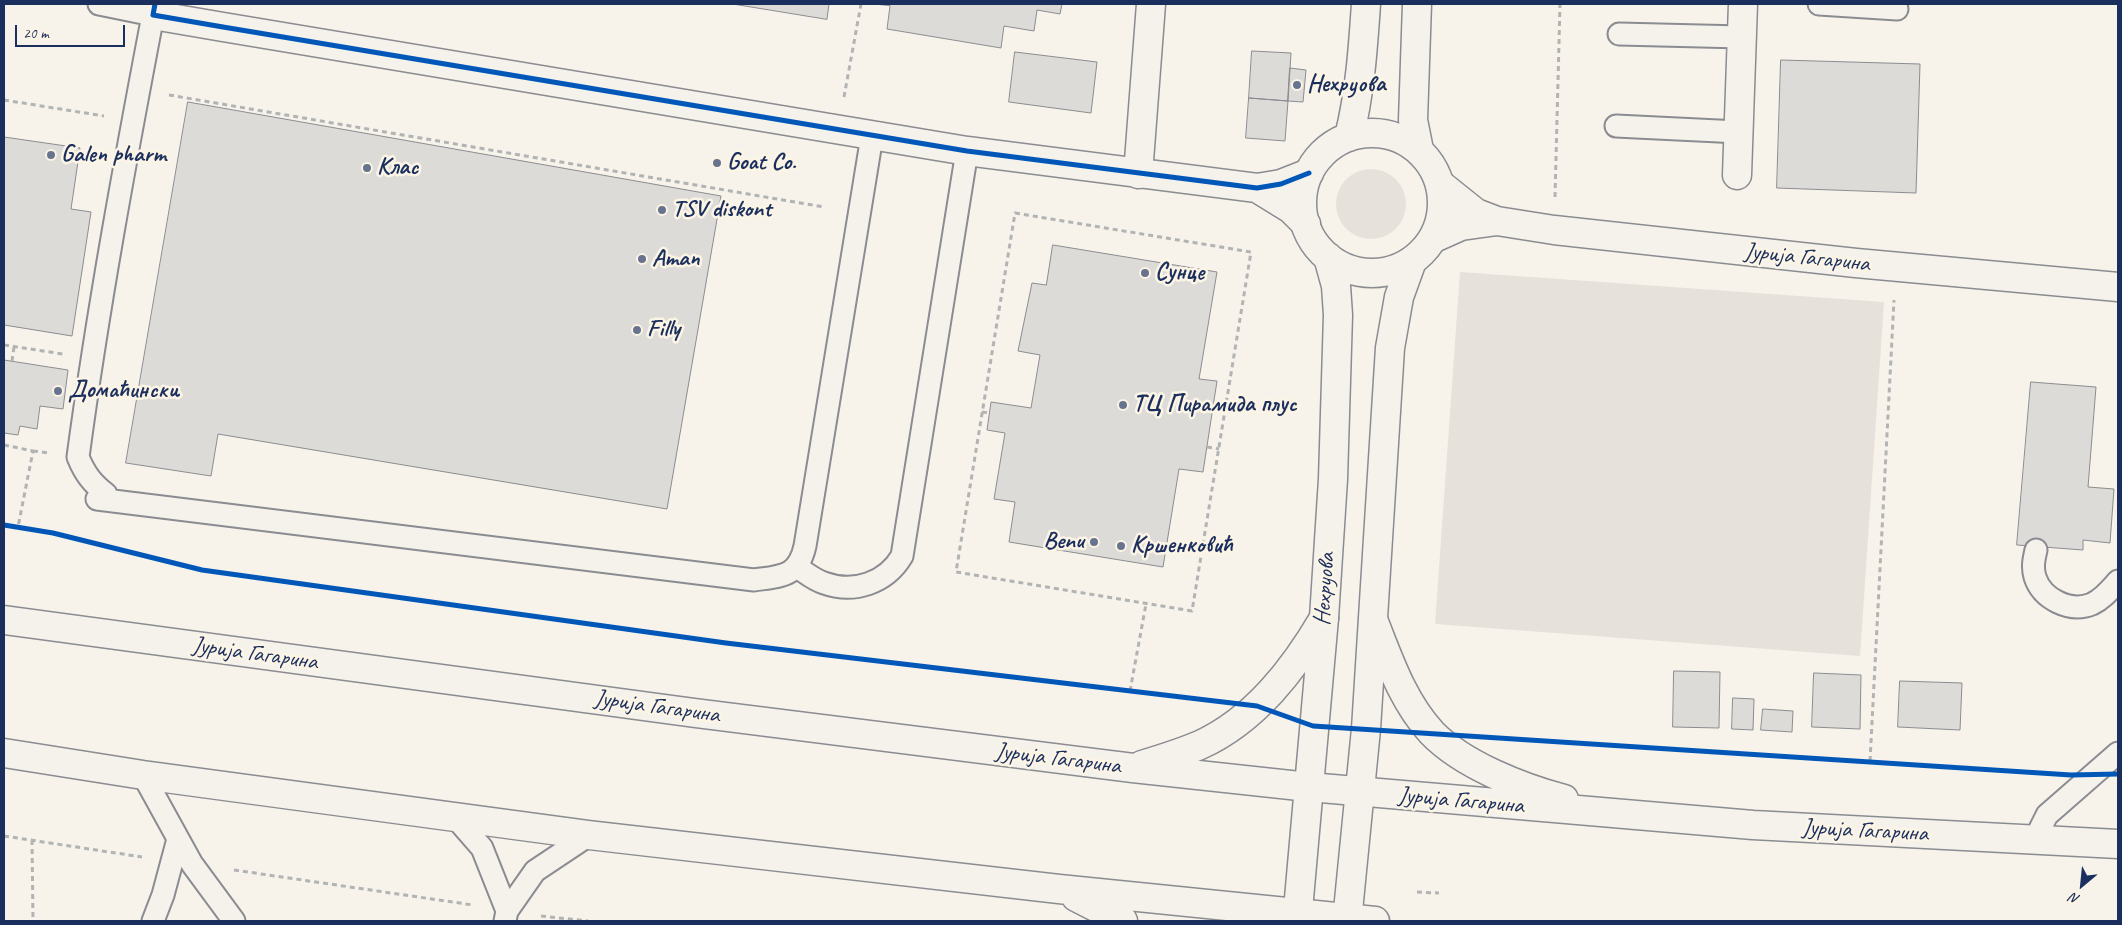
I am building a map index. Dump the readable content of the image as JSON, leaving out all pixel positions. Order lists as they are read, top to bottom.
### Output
{
  "streets": {
    "street": ["Јурија Гагарина", "Нехруова"]
  },
  "crossings": [
    ["Јурија Гагарина", "Нехруова"]
  ],
  "places": [
    "Нехруова",
    "Galen pharm",
    "Goat Co.",
    "Клас",
    "TSV diskont",
    "Aman",
    "Сунце",
    "Filly",
    "Домаћински",
    "ТЦ Пирамида плус",
    "Benu",
    "Кршенковић"
  ],
  "scale_bar": "20 m",
  "north": "bottom left"
}
